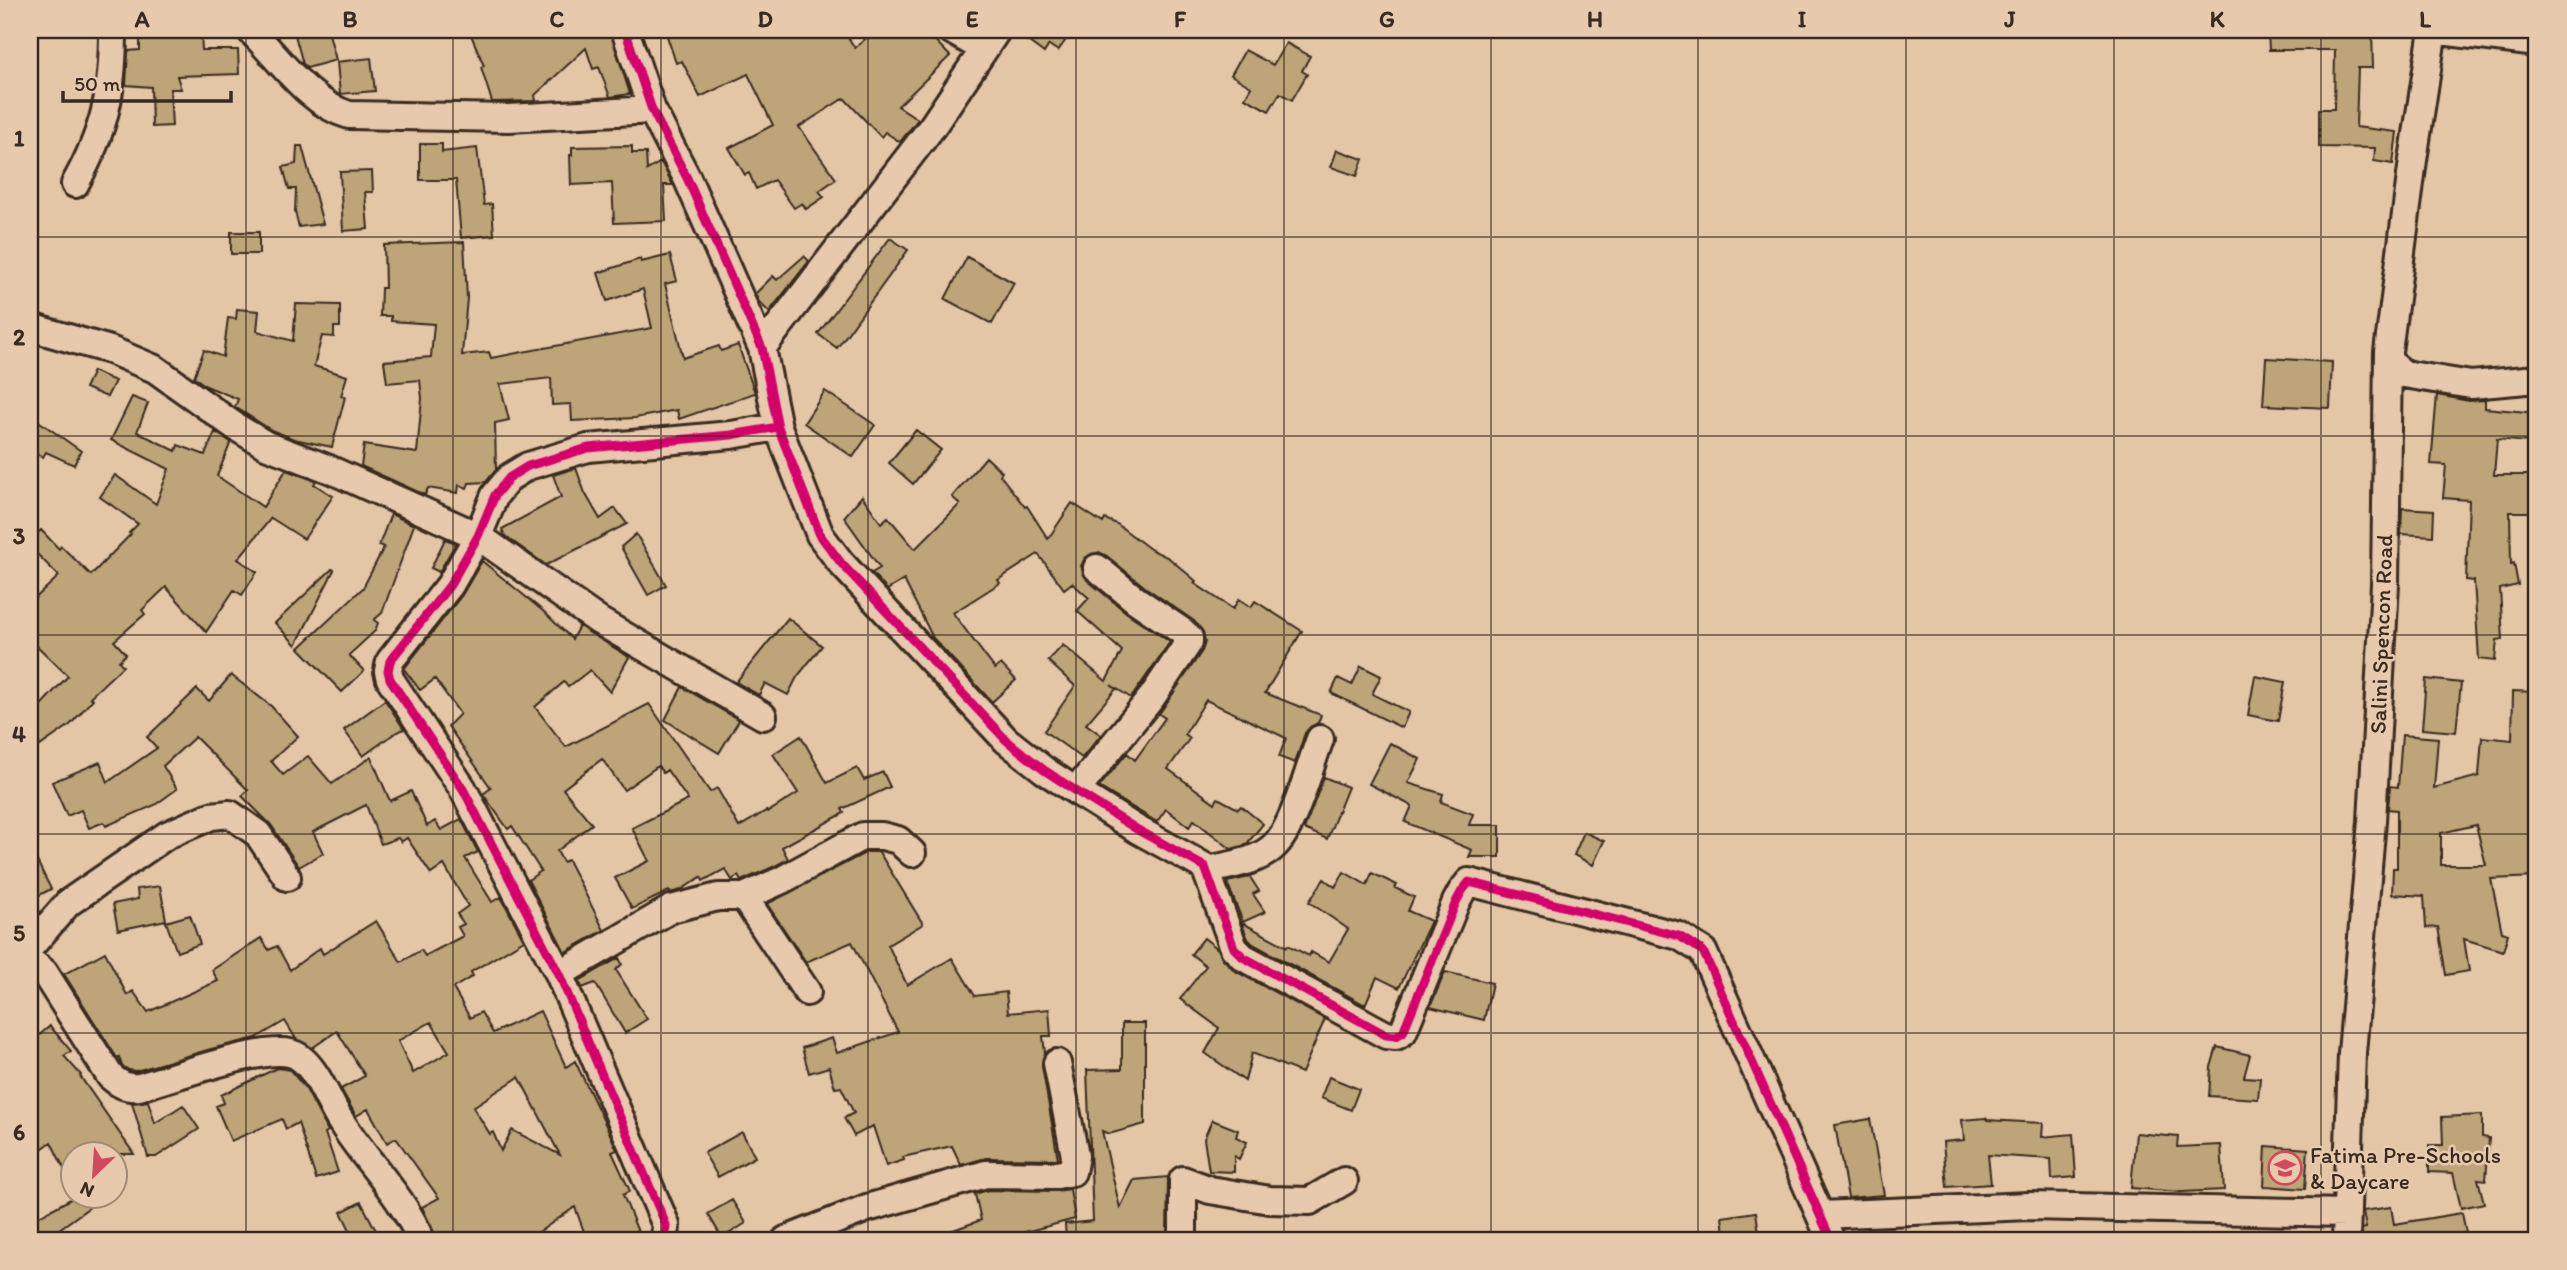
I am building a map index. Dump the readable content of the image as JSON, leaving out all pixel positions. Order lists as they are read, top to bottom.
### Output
{
  "streets": {
    "street": ["Salini Spencon Road"]
  },
  "places": {
    "school or university": ["Fatima Pre-Schools & Daycare"]
  },
  "scale_bar": "50 m",
  "north": "bottom left",
  "grid": {
    "columns": [
      "A",
      "B",
      "C",
      "D",
      "E",
      "F",
      "G",
      "H",
      "I",
      "J",
      "K",
      "L"
    ],
    "rows": [
      "1",
      "2",
      "3",
      "4",
      "5",
      "6"
    ]
  }
}
